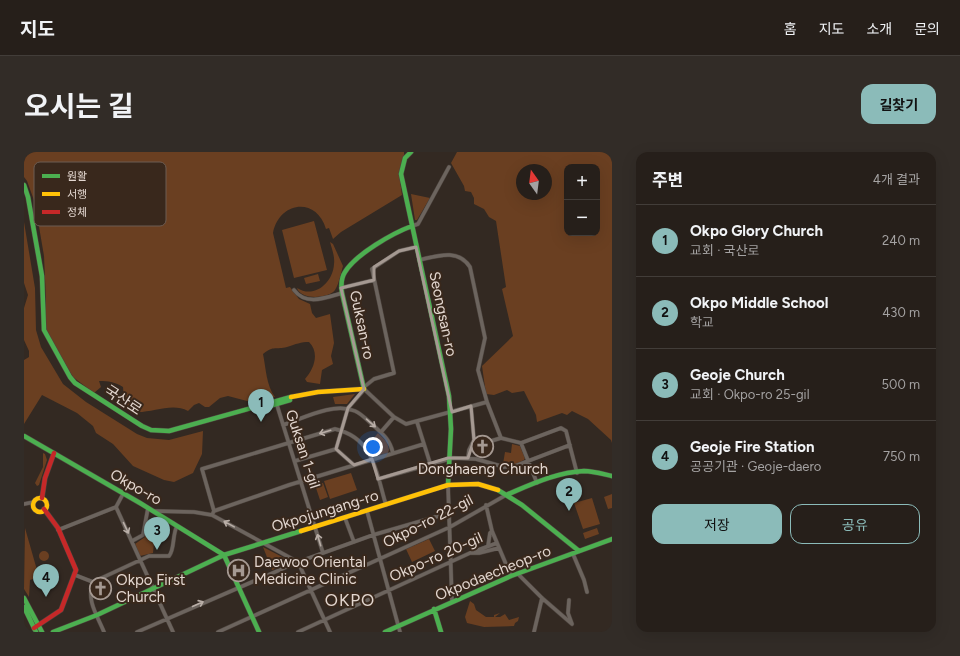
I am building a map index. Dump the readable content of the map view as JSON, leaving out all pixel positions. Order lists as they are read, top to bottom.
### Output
{
  "streets": {
    "street": [
      "Seongsan-ro",
      "Guksan-ro",
      "국산로",
      "Guksan 1-gil",
      "Okpo-ro",
      "Okpojungang-ro",
      "Okpo-ro 22-gil",
      "Okpo-ro 20-gil",
      "Okpodaecheop-ro"
    ]
  },
  "crossings": [
    ["Seongsan-ro", "Guksan-ro"],
    ["Seongsan-ro", "Okpojungang-ro"],
    ["Guksan-ro", "국산로"],
    ["국산로", "Guksan 1-gil"],
    ["Guksan 1-gil", "Okpojungang-ro"],
    ["Okpo-ro", "Okpojungang-ro"],
    ["Okpojungang-ro", "Okpo-ro 22-gil"],
    ["Okpojungang-ro", "Okpodaecheop-ro"]
  ],
  "districts": ["OKPO"],
  "places": {
    "church": ["Donghaeng Church", "Okpo First Church"],
    "hospital": ["Daewoo Oriental Medicine Clinic"]
  },
  "legend": ["원활", "서행", "정체"],
  "north": "top",
  "page": {
    "header": "지도",
    "nav": [
      "홈",
      "지도",
      "소개",
      "문의"
    ],
    "title": "오시는 길",
    "buttons": [
      "길찾기",
      ["저장", "공유"]
    ],
    "heading": ["주변", "4개 결과"],
    "map_buttons": ["+", "−"],
    "list": [
      {
        "mark": "1",
        "name": "Okpo Glory Church",
        "note": "교회 · 국산로",
        "value": "240 m"
      },
      {
        "mark": "2",
        "name": "Okpo Middle School",
        "note": "학교",
        "value": "430 m"
      },
      {
        "mark": "3",
        "name": "Geoje Church",
        "note": "교회 · Okpo-ro 25-gil",
        "value": "500 m"
      },
      {
        "mark": "4",
        "name": "Geoje Fire Station",
        "note": "공공기관 · Geoje-daero",
        "value": "750 m"
      }
    ],
    "pins": [
      "1",
      "2",
      "3",
      "4"
    ]
  }
}
